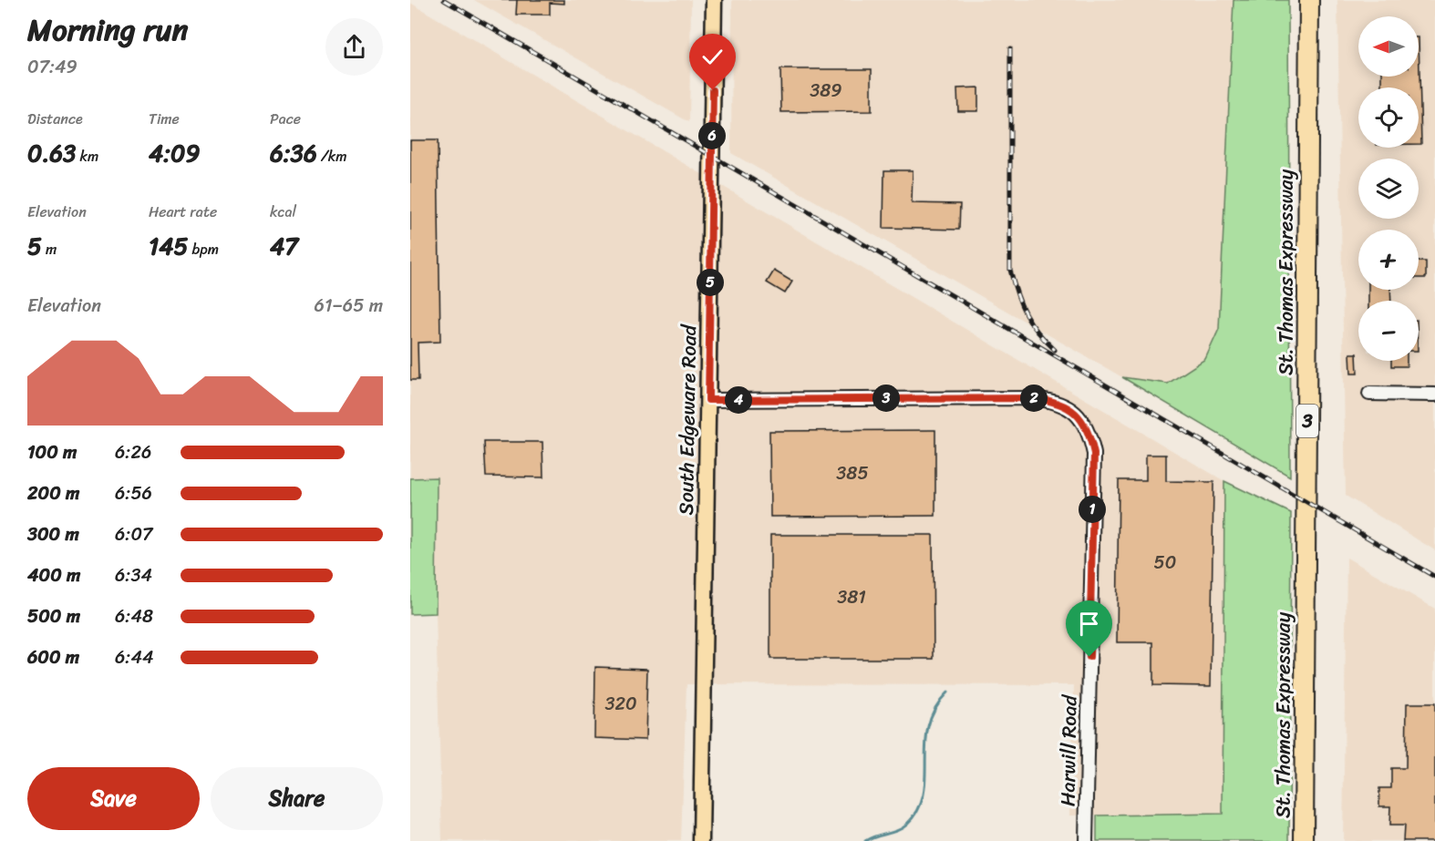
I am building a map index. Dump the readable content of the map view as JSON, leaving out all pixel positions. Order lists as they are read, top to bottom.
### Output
{
  "streets": {
    "highway": ["St. Thomas Expressway", "3"],
    "main road": ["South Edgeware Road"],
    "street": ["Harwill Road"]
  },
  "crossings": [
    ["South Edgeware Road", "Harwill Road"]
  ],
  "house_numbers": [
    "389",
    "385",
    "50",
    "381",
    "320"
  ],
  "north": "left",
  "page": {
    "heading": ["Morning run", "07:49"],
    "map_buttons": ["+", "−"],
    "stats": [
      ["Distance", "0.63 km"],
      ["Time", "4:09"],
      ["Pace", "6:36 /km"],
      ["Elevation", "5 m"],
      ["Heart rate", "145 bpm"],
      ["kcal", "47"]
    ],
    "pins": [
      "6",
      "5",
      "2",
      "3",
      "4",
      "1"
    ],
    "chart": ["Elevation", "61–65 m"],
    "list": [
      {
        "name": "100 m",
        "note": "6:26"
      },
      {
        "name": "200 m",
        "note": "6:56"
      },
      {
        "name": "300 m",
        "note": "6:07"
      },
      {
        "name": "400 m",
        "note": "6:34"
      },
      {
        "name": "500 m",
        "note": "6:48"
      },
      {
        "name": "600 m",
        "note": "6:44"
      }
    ],
    "buttons": ["Save", "Share"]
  }
}
